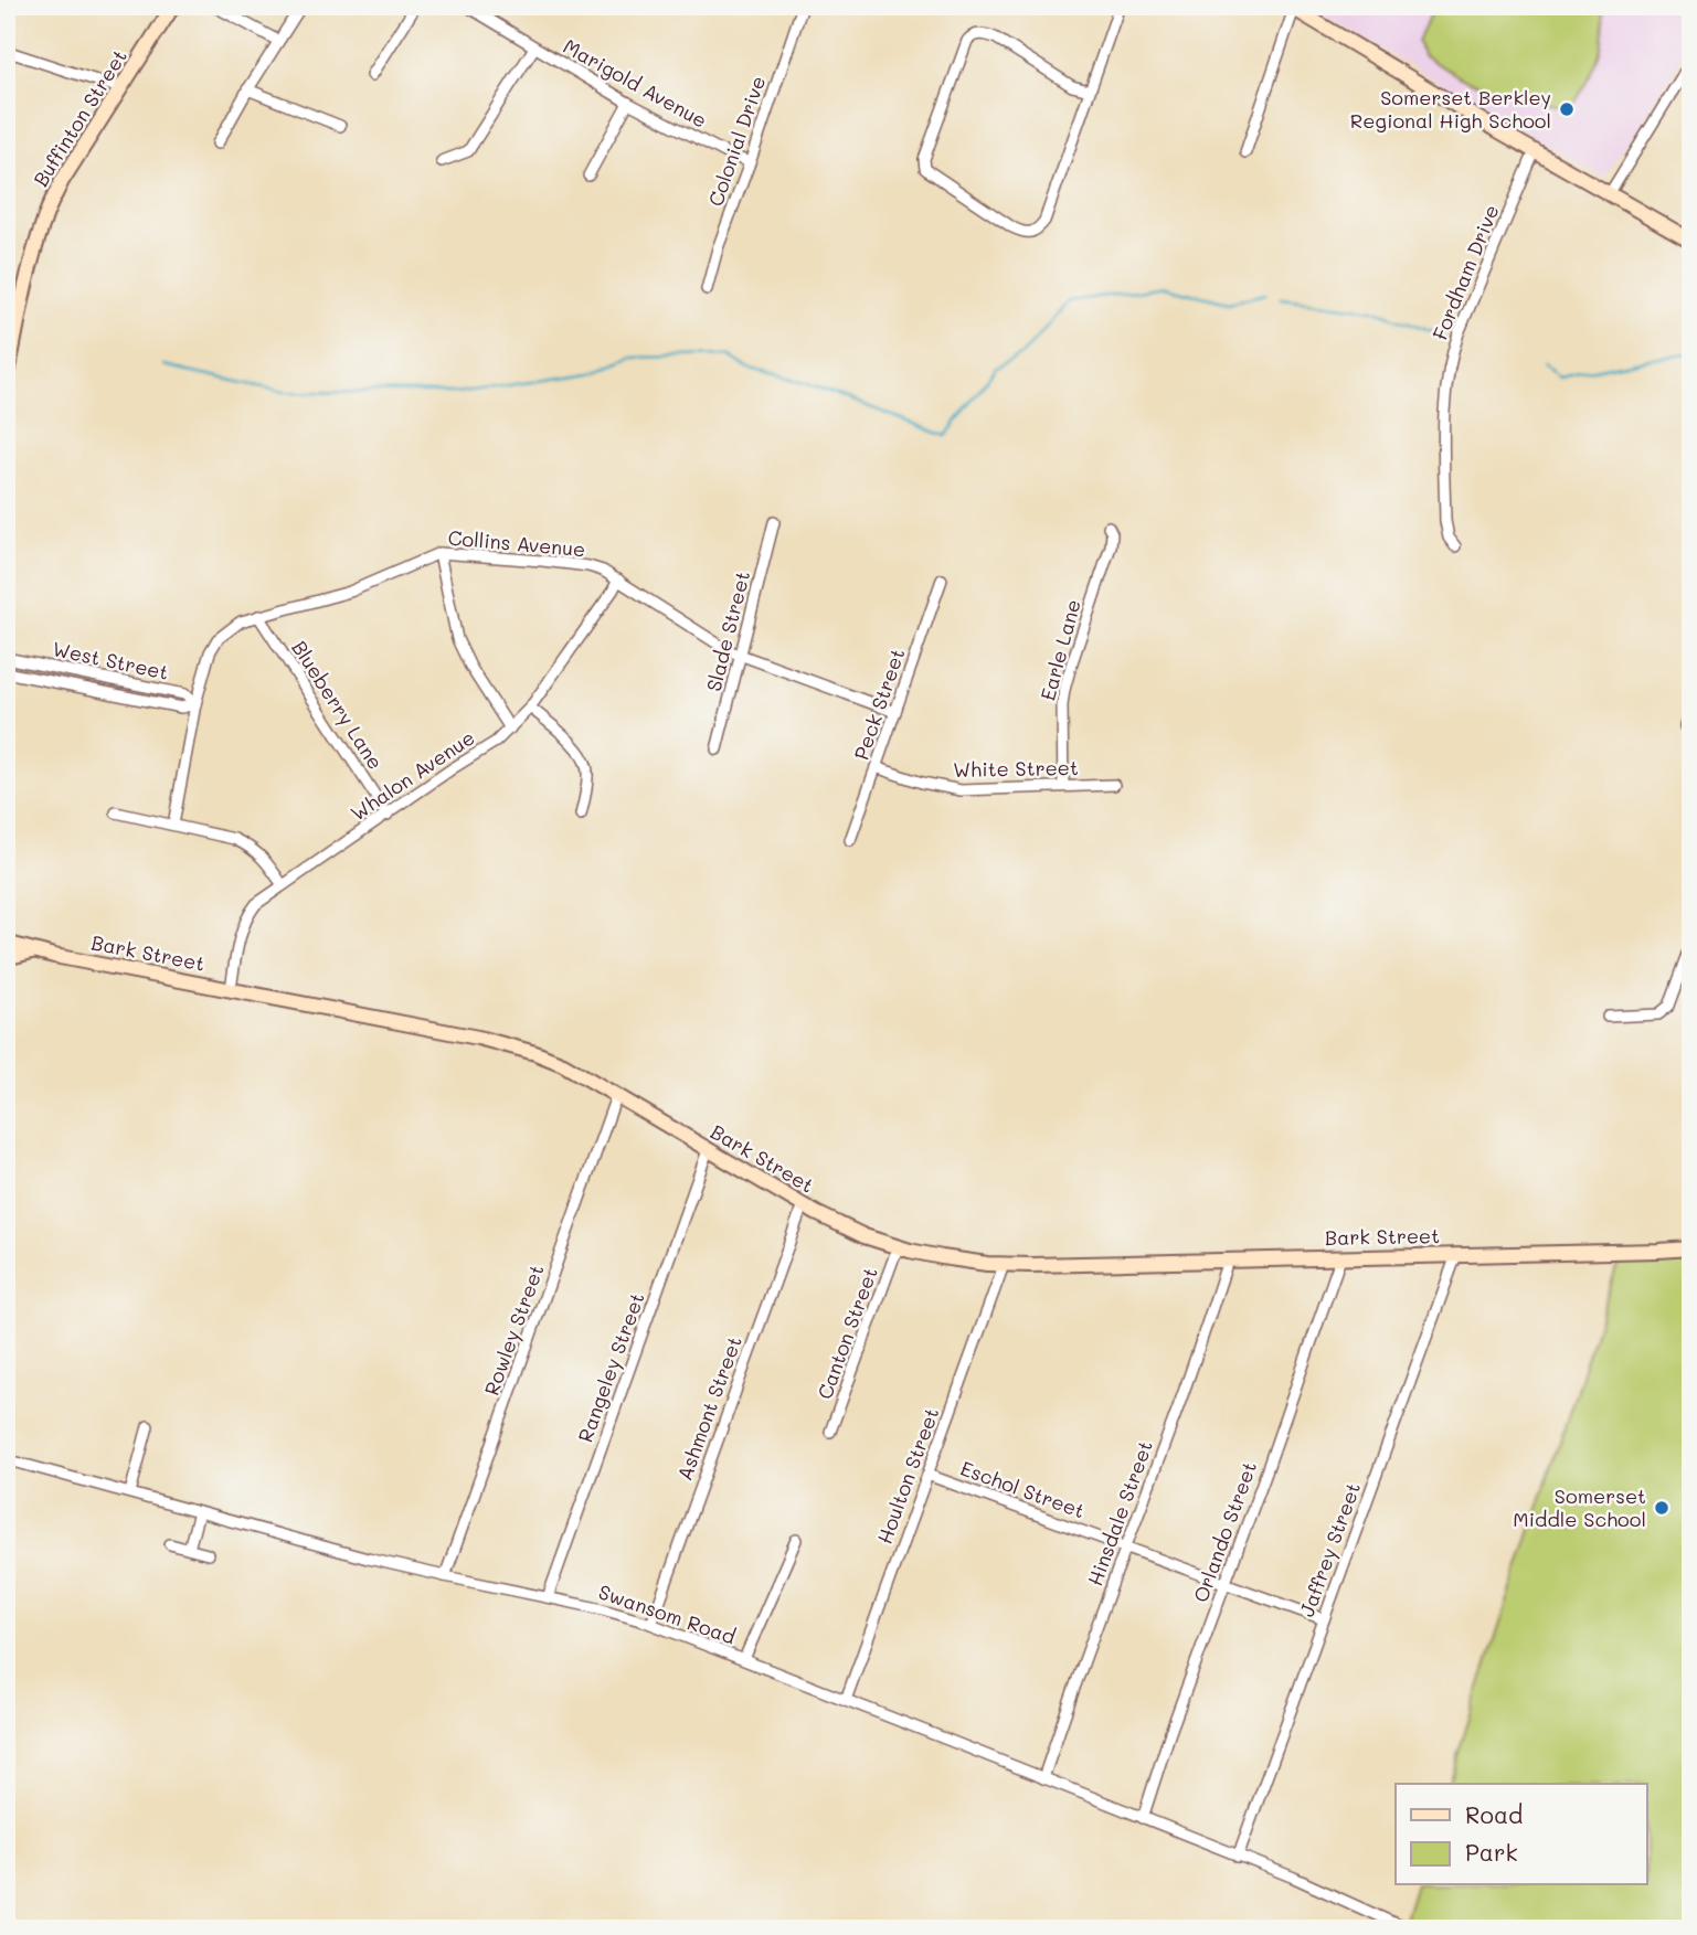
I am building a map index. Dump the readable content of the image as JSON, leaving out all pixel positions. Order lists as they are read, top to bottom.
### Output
{
  "streets": {
    "main road": ["Buffinton Street", "Bark Street"],
    "street": [
      "Marigold Avenue",
      "Colonial Drive",
      "Fordham Drive",
      "Collins Avenue",
      "Slade Street",
      "Earle Lane",
      "West Street",
      "Peck Street",
      "Blueberry Lane",
      "White Street",
      "Whalon Avenue",
      "Rowley Street",
      "Canton Street",
      "Rangeley Street",
      "Ashmont Street",
      "Houlton Street",
      "Eschol Street",
      "Hinsdale Street",
      "Orlando Street",
      "Jaffrey Street",
      "Swansom Road"
    ]
  },
  "crossings": [
    ["Marigold Avenue", "Colonial Drive"],
    ["Collins Avenue", "Slade Street"],
    ["Collins Avenue", "West Street"],
    ["Collins Avenue", "Peck Street"],
    ["Collins Avenue", "Blueberry Lane"],
    ["Collins Avenue", "Whalon Avenue"],
    ["Earle Lane", "White Street"],
    ["Peck Street", "White Street"],
    ["Blueberry Lane", "Whalon Avenue"],
    ["Whalon Avenue", "Bark Street"],
    ["Bark Street", "Rowley Street"],
    ["Bark Street", "Canton Street"],
    ["Bark Street", "Rangeley Street"],
    ["Bark Street", "Ashmont Street"],
    ["Bark Street", "Houlton Street"],
    ["Bark Street", "Hinsdale Street"],
    ["Bark Street", "Orlando Street"],
    ["Bark Street", "Jaffrey Street"],
    ["Rowley Street", "Swansom Road"],
    ["Rangeley Street", "Swansom Road"],
    ["Ashmont Street", "Swansom Road"],
    ["Houlton Street", "Eschol Street"],
    ["Houlton Street", "Swansom Road"],
    ["Eschol Street", "Hinsdale Street"],
    ["Eschol Street", "Orlando Street"],
    ["Eschol Street", "Jaffrey Street"],
    ["Hinsdale Street", "Swansom Road"],
    ["Orlando Street", "Swansom Road"],
    ["Jaffrey Street", "Swansom Road"]
  ],
  "places": ["Somerset Berkley Regional High School", "Somerset Middle School"],
  "legend": ["Road", "Park"]
}
